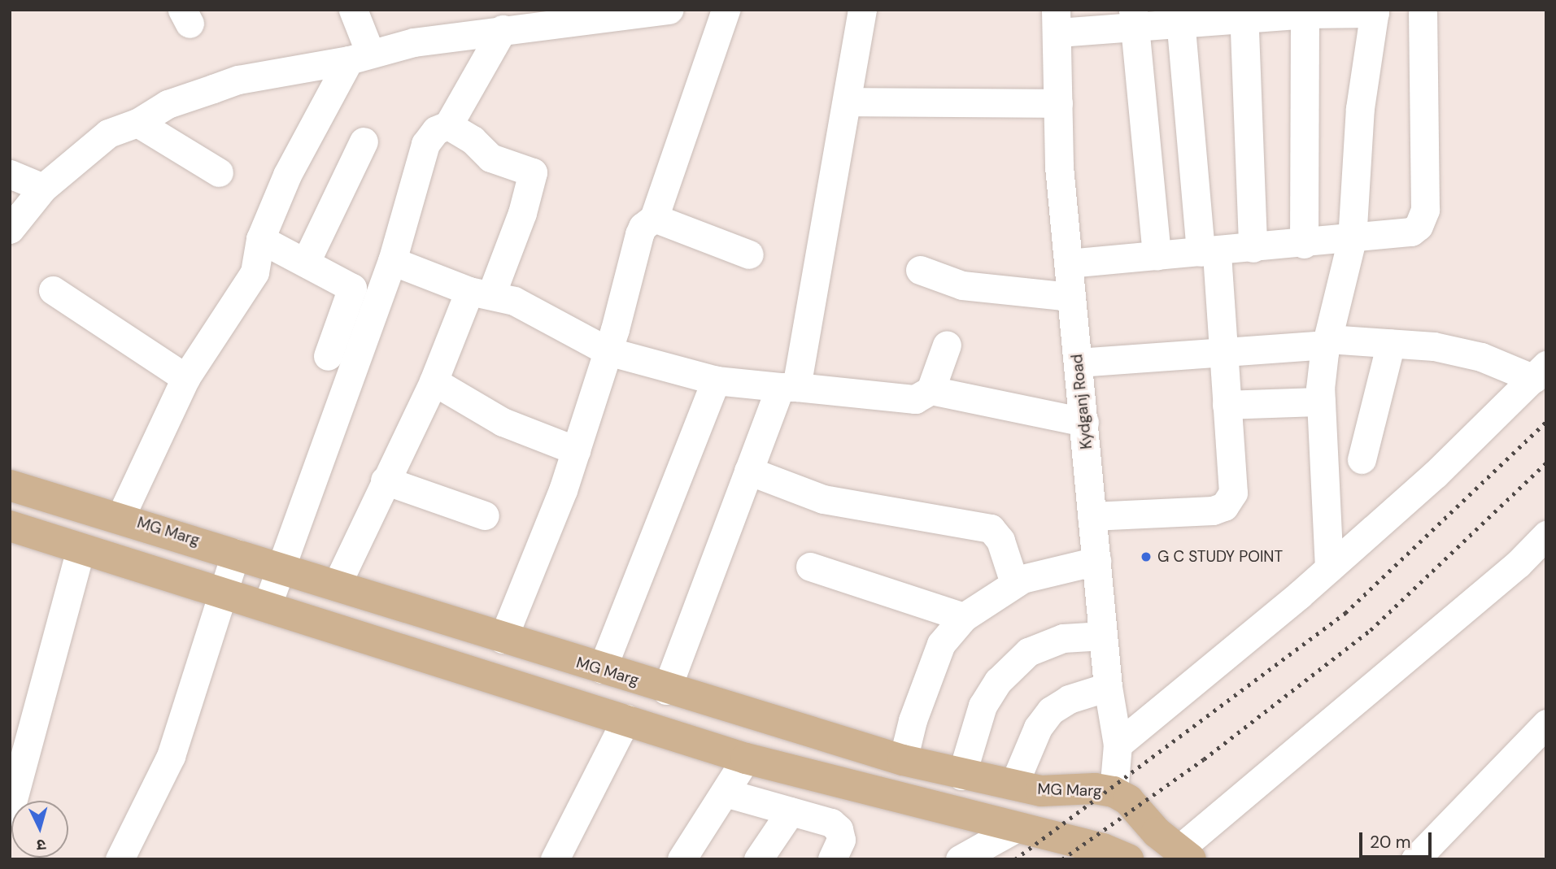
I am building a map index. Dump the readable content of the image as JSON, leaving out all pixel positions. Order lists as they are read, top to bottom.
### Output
{
  "streets": {
    "main road": ["MG Marg"],
    "street": ["Kydganj Road"]
  },
  "crossings": [
    ["Kydganj Road", "MG Marg"]
  ],
  "places": ["G C STUDY POINT"],
  "scale_bar": "20 m",
  "north": "bottom"
}
